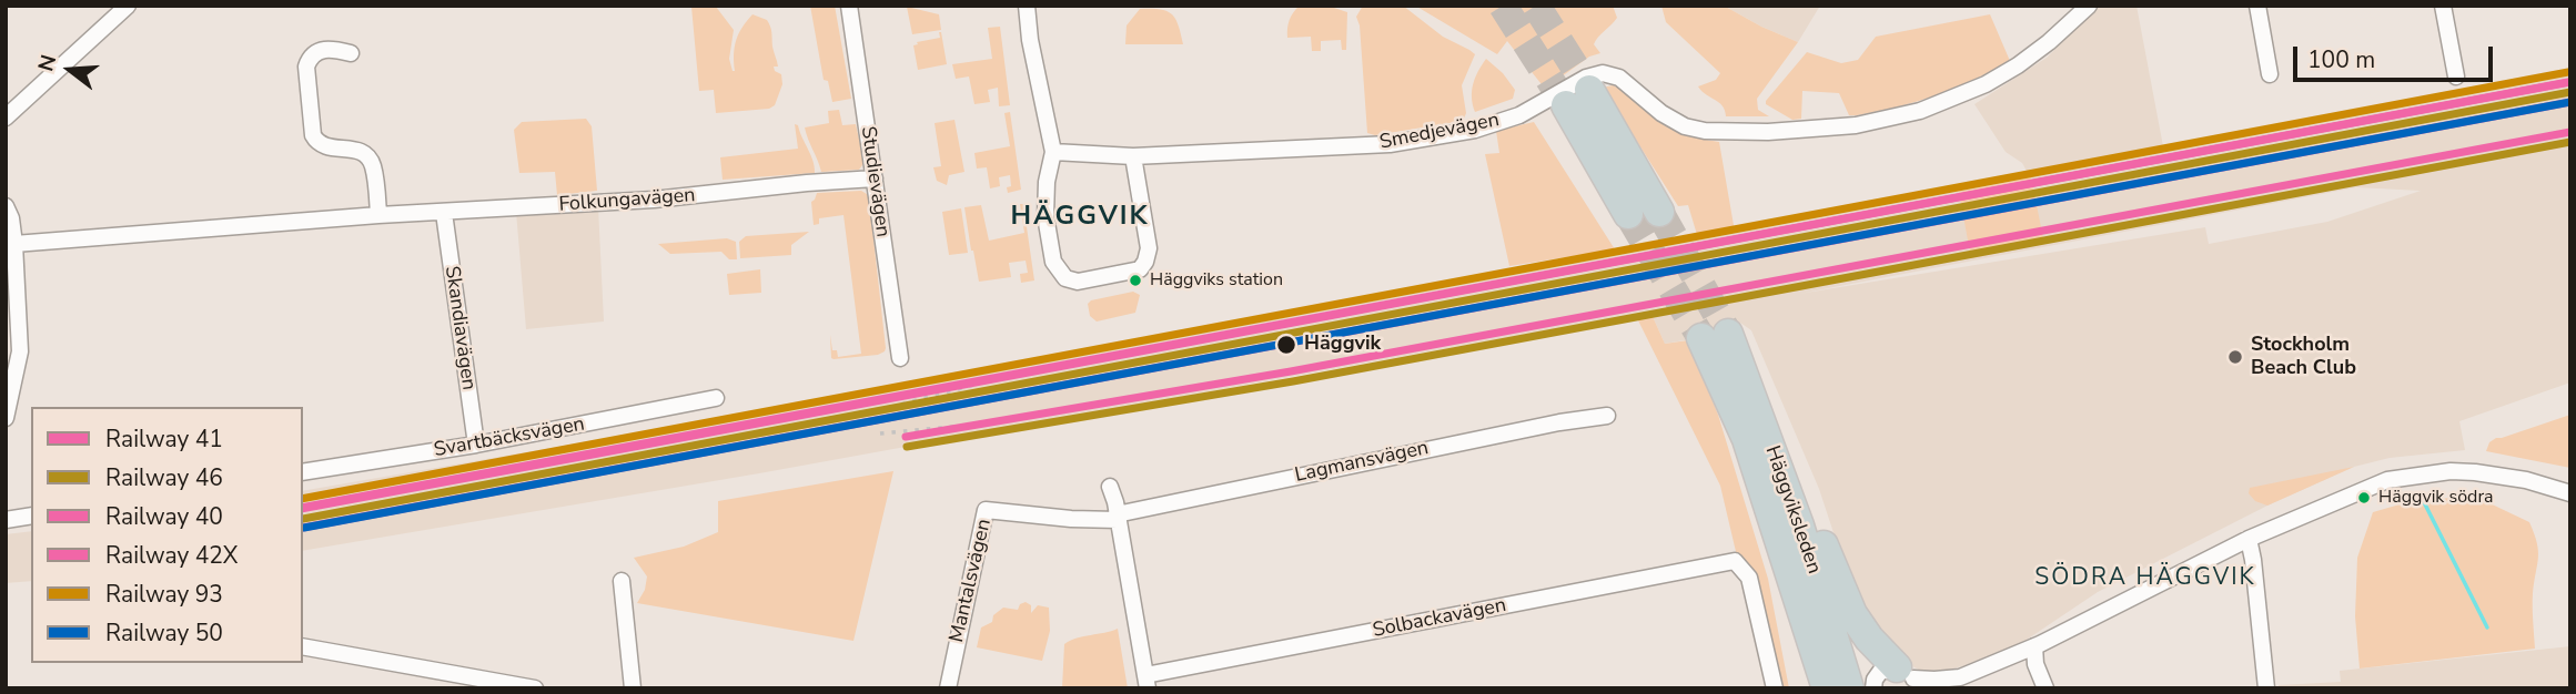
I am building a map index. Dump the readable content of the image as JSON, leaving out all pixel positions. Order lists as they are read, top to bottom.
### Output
{
  "streets": {
    "highway": ["Häggviksleden"],
    "street": [
      "Smedjevägen",
      "Studievägen",
      "Folkungavägen",
      "Skandiavägen",
      "Svartbäcksvägen",
      "Lagmansvägen",
      "Mantalsvägen",
      "Solbackavägen"
    ]
  },
  "crossings": [
    ["Studievägen", "Folkungavägen"],
    ["Folkungavägen", "Skandiavägen"],
    ["Skandiavägen", "Svartbäcksvägen"],
    ["Lagmansvägen", "Mantalsvägen"]
  ],
  "districts": ["HÄGGVIK", "SÖDRA HÄGGVIK"],
  "places": [
    "Häggviks station",
    "Häggvik",
    "Stockholm Beach Club",
    "Häggvik södra"
  ],
  "lines": [
    "rail line 93",
    "rail line 41",
    "rail line 42X",
    "rail line 46",
    "rail line 40",
    "rail line 50"
  ],
  "legend": [
    "Railway 41",
    "Railway 46",
    "Railway 40",
    "Railway 42X",
    "Railway 93",
    "Railway 50"
  ],
  "scale_bar": "100 m",
  "north": "left"
}
